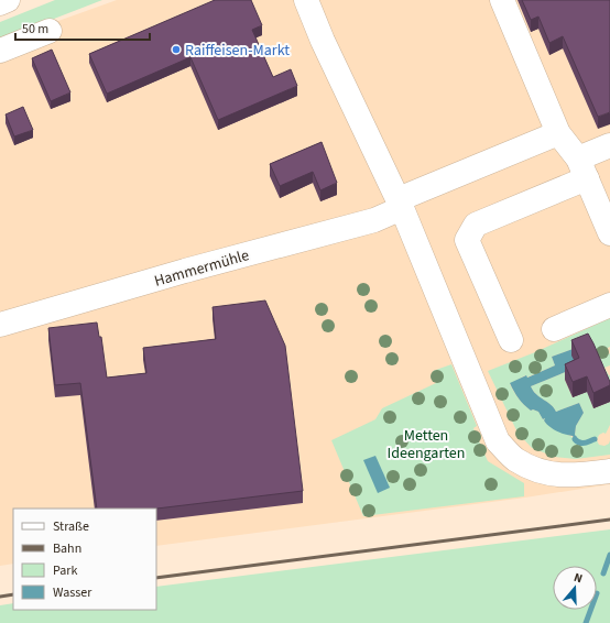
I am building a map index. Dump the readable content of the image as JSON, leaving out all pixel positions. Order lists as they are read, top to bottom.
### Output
{
  "streets": {
    "street": ["Hammermühle"]
  },
  "parks": ["Metten Ideengarten"],
  "places": ["Raiffeisen-Markt"],
  "legend": [
    "Straße",
    "Bahn",
    "Park",
    "Wasser"
  ],
  "scale_bar": "50 m",
  "north": "top"
}
